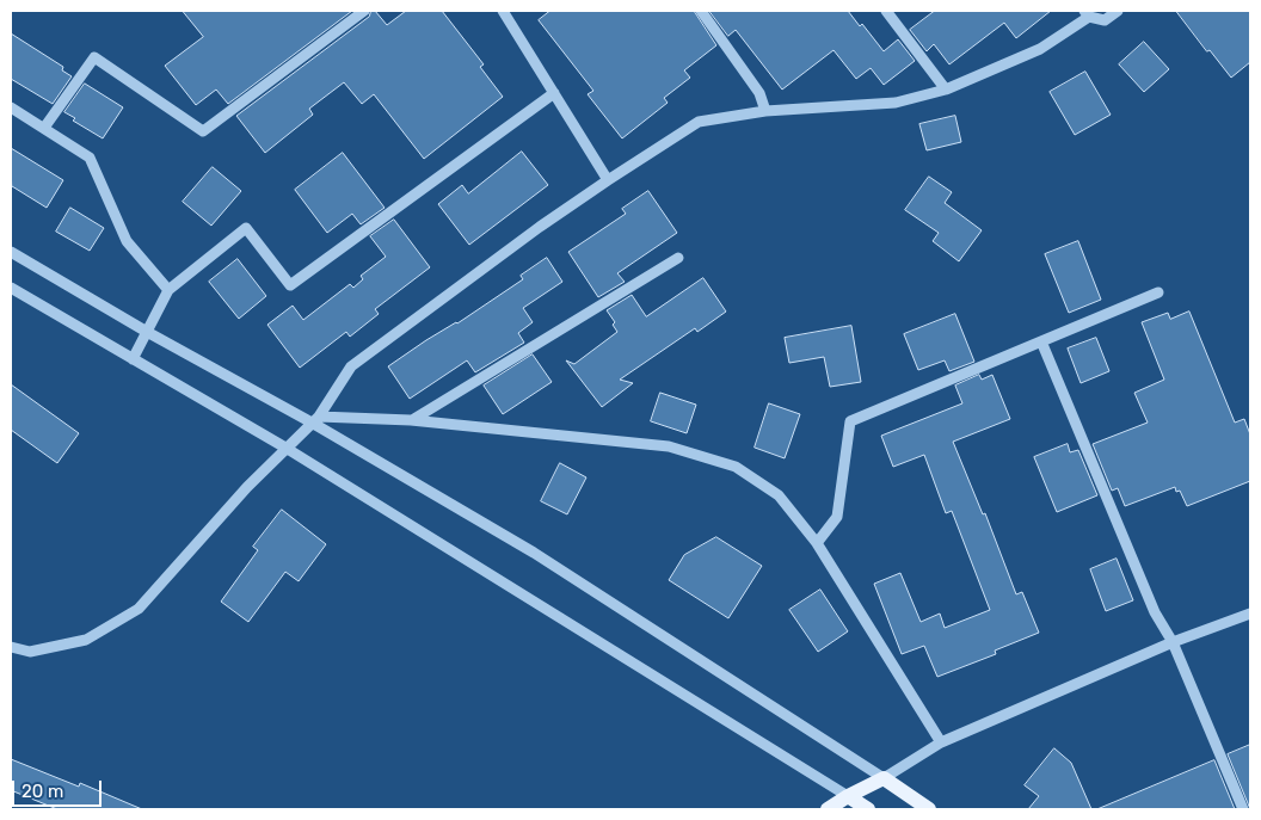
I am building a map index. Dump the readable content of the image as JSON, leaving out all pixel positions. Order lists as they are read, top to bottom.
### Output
{
  "scale_bar": "20 m"
}
